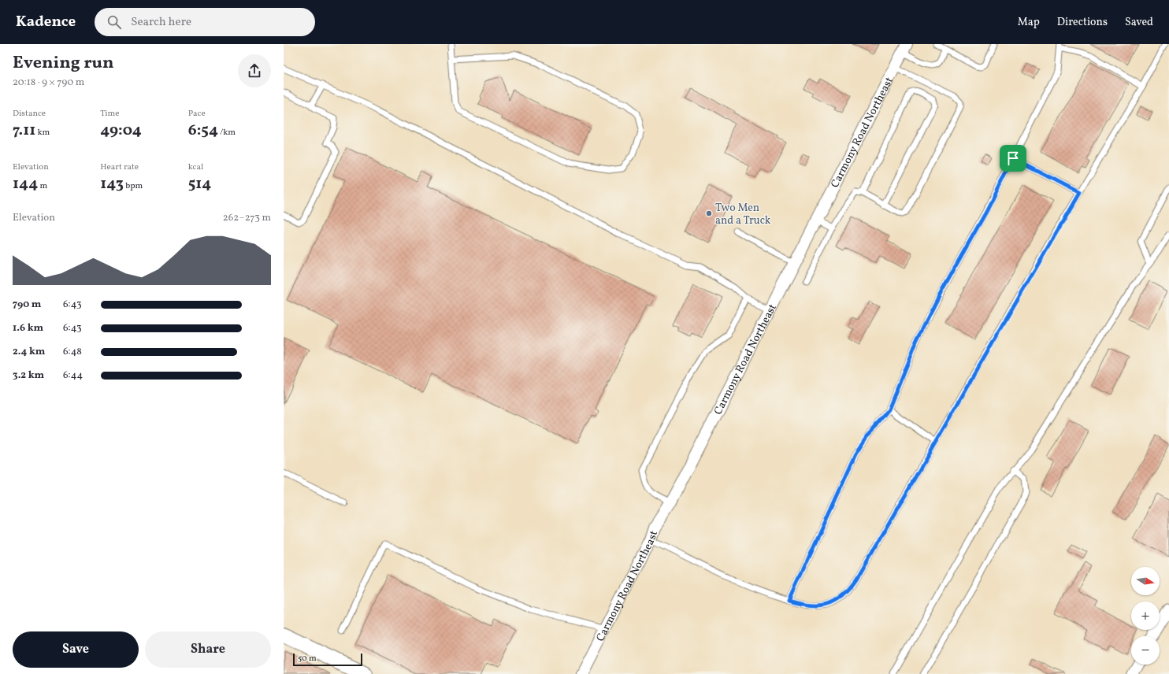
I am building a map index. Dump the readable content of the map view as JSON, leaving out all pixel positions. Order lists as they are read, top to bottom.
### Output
{
  "streets": {
    "street": ["Carmony Road Northeast"]
  },
  "places": ["Two Men and a Truck"],
  "scale_bar": "50 m",
  "north": "right",
  "page": {
    "header": "Kadence",
    "search": "Search here",
    "nav": ["Map", "Directions", "Saved"],
    "heading": ["Evening run", "20:18 · 9 × 790 m"],
    "stats": [
      ["Distance", "7.11 km"],
      ["Time", "49:04"],
      ["Pace", "6:54 /km"],
      ["Elevation", "144 m"],
      ["Heart rate", "143 bpm"],
      ["kcal", "514"]
    ],
    "chart": ["Elevation", "262–273 m"],
    "list": [
      {
        "name": "790 m",
        "note": "6:43"
      },
      {
        "name": "1.6 km",
        "note": "6:43"
      },
      {
        "name": "2.4 km",
        "note": "6:48"
      },
      {
        "name": "3.2 km",
        "note": "6:44"
      }
    ],
    "map_buttons": ["+", "−"],
    "buttons": ["Save", "Share"],
    "scale": "50 m"
  }
}
